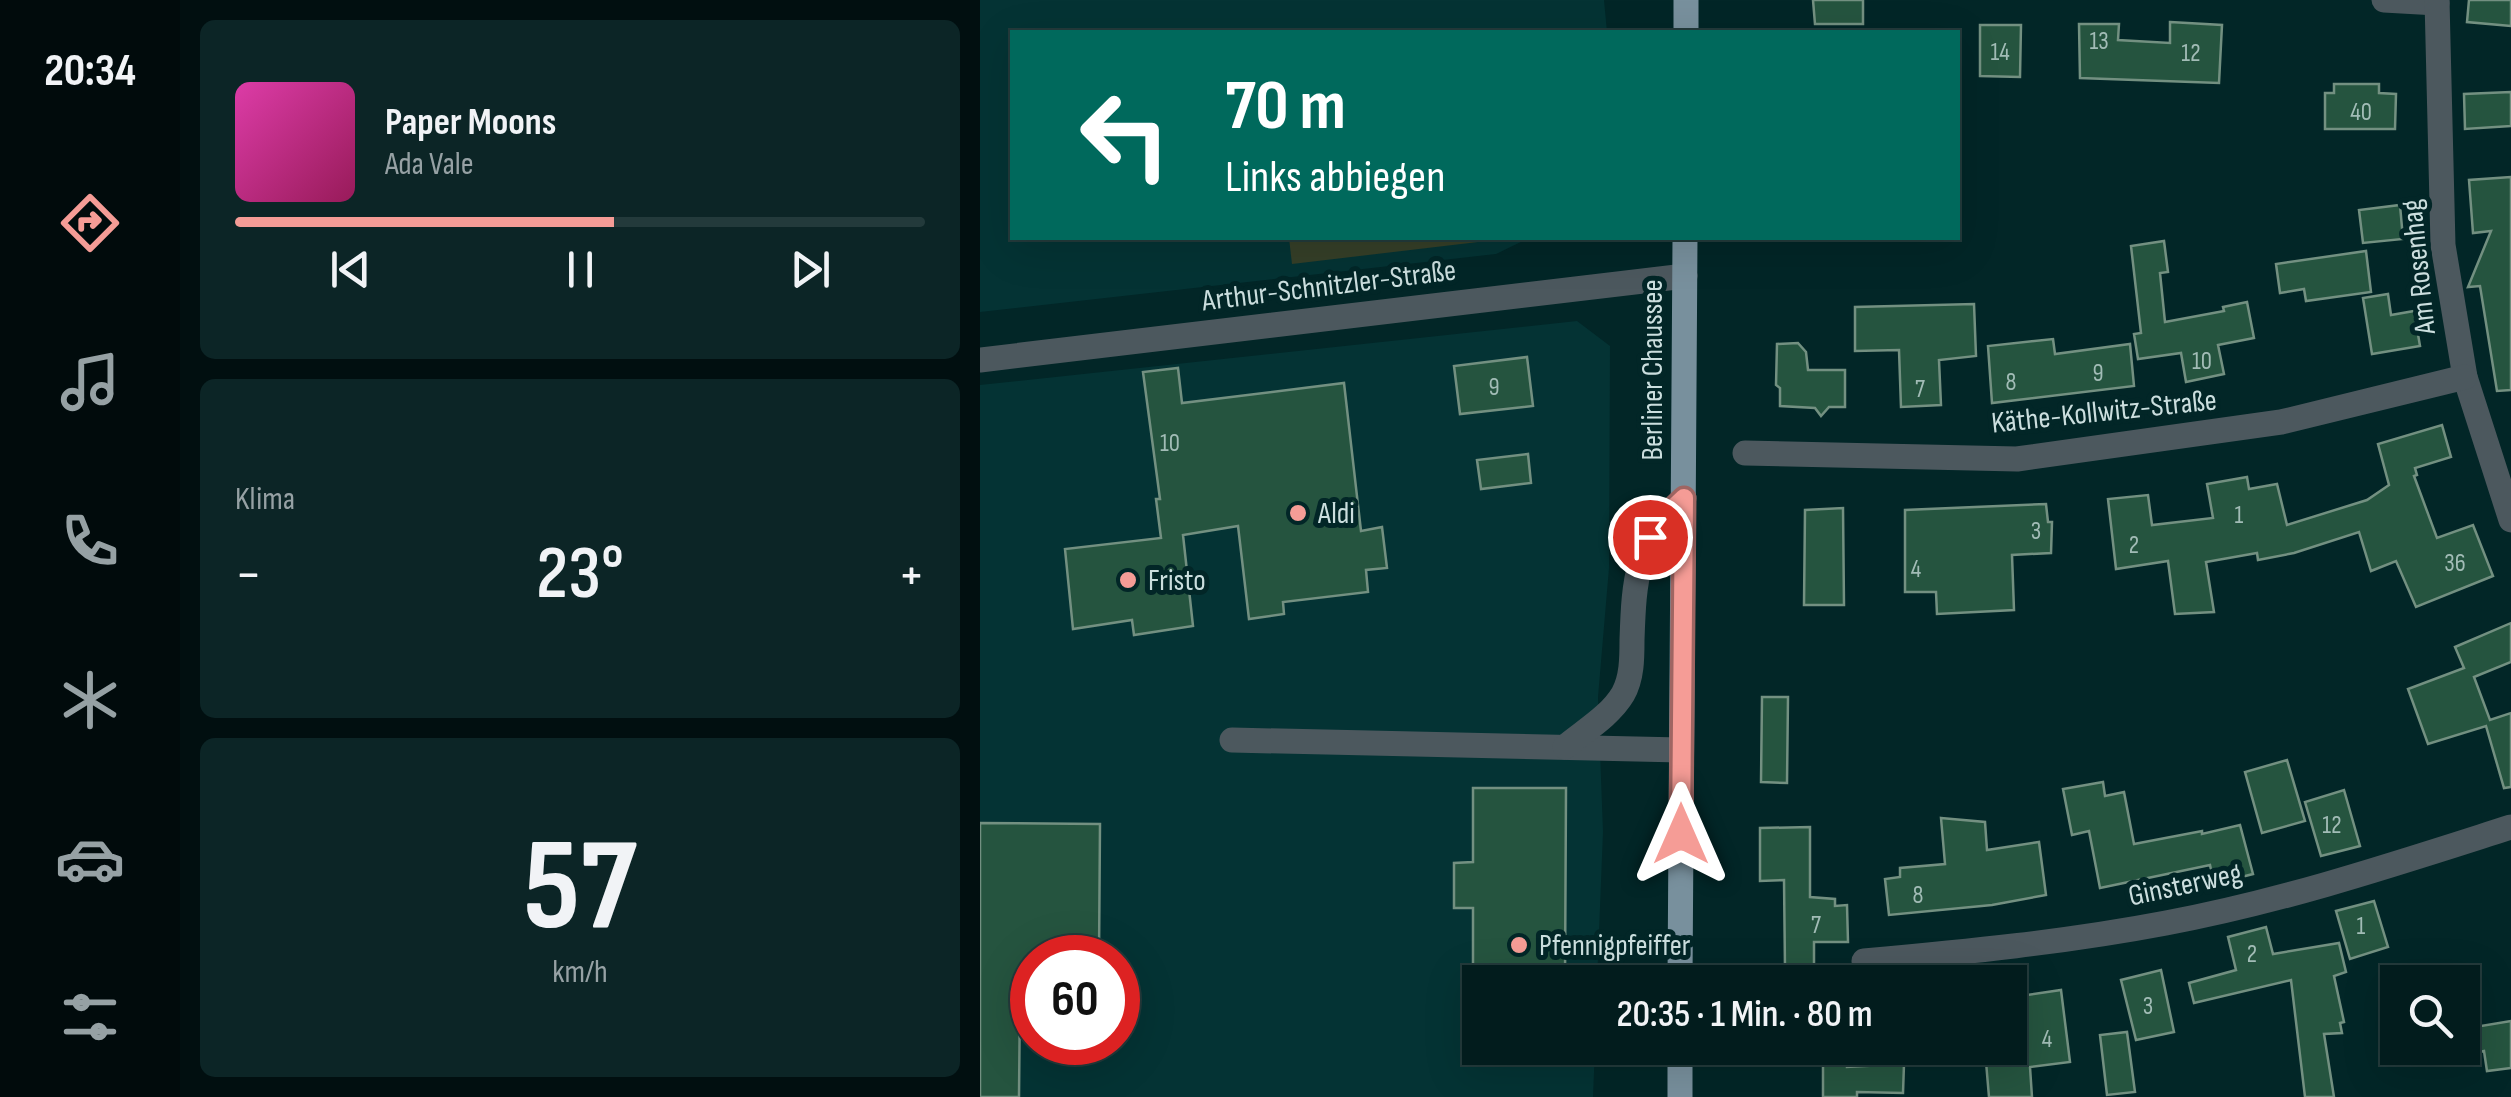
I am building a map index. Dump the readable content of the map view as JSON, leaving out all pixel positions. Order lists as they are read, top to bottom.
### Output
{
  "streets": {
    "main road": ["Berliner Chaussee"],
    "street": [
      "Am Rosenhag",
      "Arthur-Schnitzler-Straße",
      "Käthe-Kollwitz-Straße",
      "Ginsterweg"
    ]
  },
  "crossings": [
    ["Am Rosenhag", "Käthe-Kollwitz-Straße"],
    ["Arthur-Schnitzler-Straße", "Berliner Chaussee"]
  ],
  "places": ["Aldi", "Fristo", "Pfennigpfeiffer"],
  "house_numbers": [
    "13",
    "14",
    "12",
    "40",
    "10",
    "9",
    "8",
    "9",
    "7",
    "10",
    "1",
    "3",
    "2",
    "36",
    "4",
    "12",
    "8",
    "7",
    "1",
    "2",
    "3",
    "4"
  ],
  "page": {
    "tabs": "20:34",
    "turn": ["70 m", "Links abbiegen"],
    "song": ["Paper Moons", "Ada Vale"],
    "tile": [
      "Klima",
      ["57", "km/h"]
    ],
    "heat": ["−", "23°", "+"],
    "limit": "60",
    "trip": "20:35 · 1 Min. · 80 m"
  }
}
